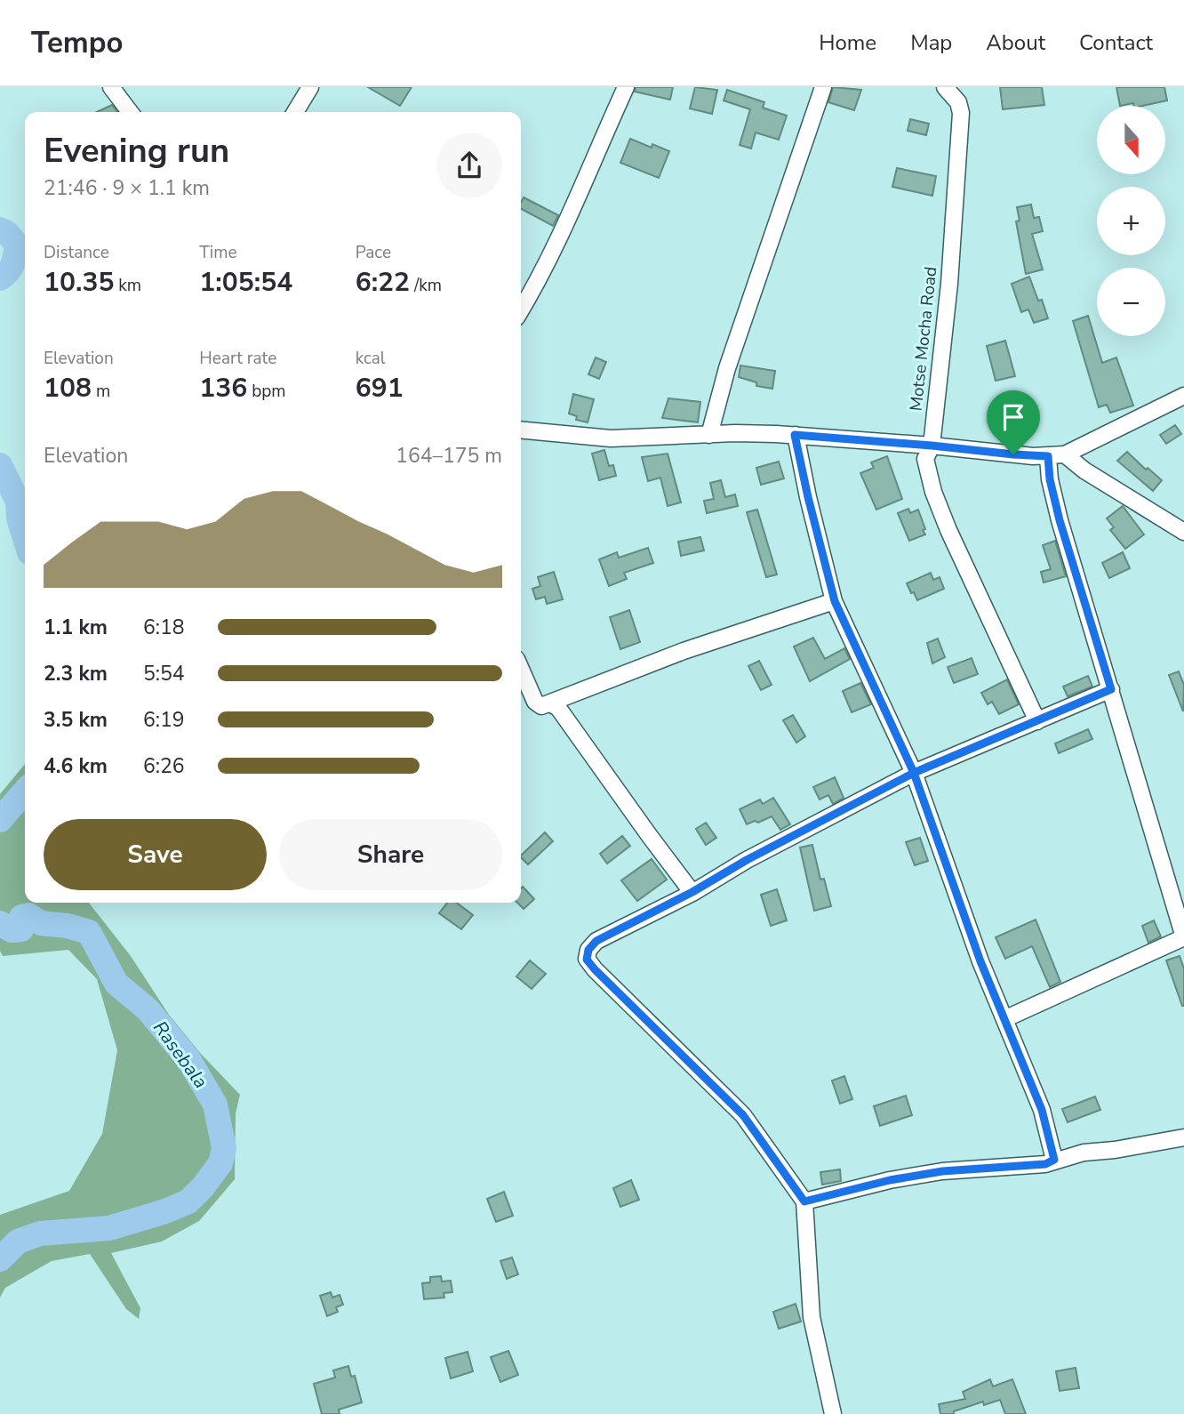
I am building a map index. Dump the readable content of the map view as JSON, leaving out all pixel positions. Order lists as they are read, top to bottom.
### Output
{
  "streets": {
    "street": ["Motse Mocha Road"]
  },
  "water": ["Rasebala"],
  "north": "bottom",
  "page": {
    "header": "Tempo",
    "nav": [
      "Home",
      "Map",
      "About",
      "Contact"
    ],
    "map_buttons": ["+", "−"],
    "heading": ["Evening run", "21:46 · 9 × 1.1 km"],
    "stats": [
      ["Distance", "10.35 km"],
      ["Time", "1:05:54"],
      ["Pace", "6:22 /km"],
      ["Elevation", "108 m"],
      ["Heart rate", "136 bpm"],
      ["kcal", "691"]
    ],
    "chart": ["Elevation", "164–175 m"],
    "list": [
      {
        "name": "1.1 km",
        "note": "6:18"
      },
      {
        "name": "2.3 km",
        "note": "5:54"
      },
      {
        "name": "3.5 km",
        "note": "6:19"
      },
      {
        "name": "4.6 km",
        "note": "6:26"
      }
    ],
    "buttons": ["Save", "Share"]
  }
}
